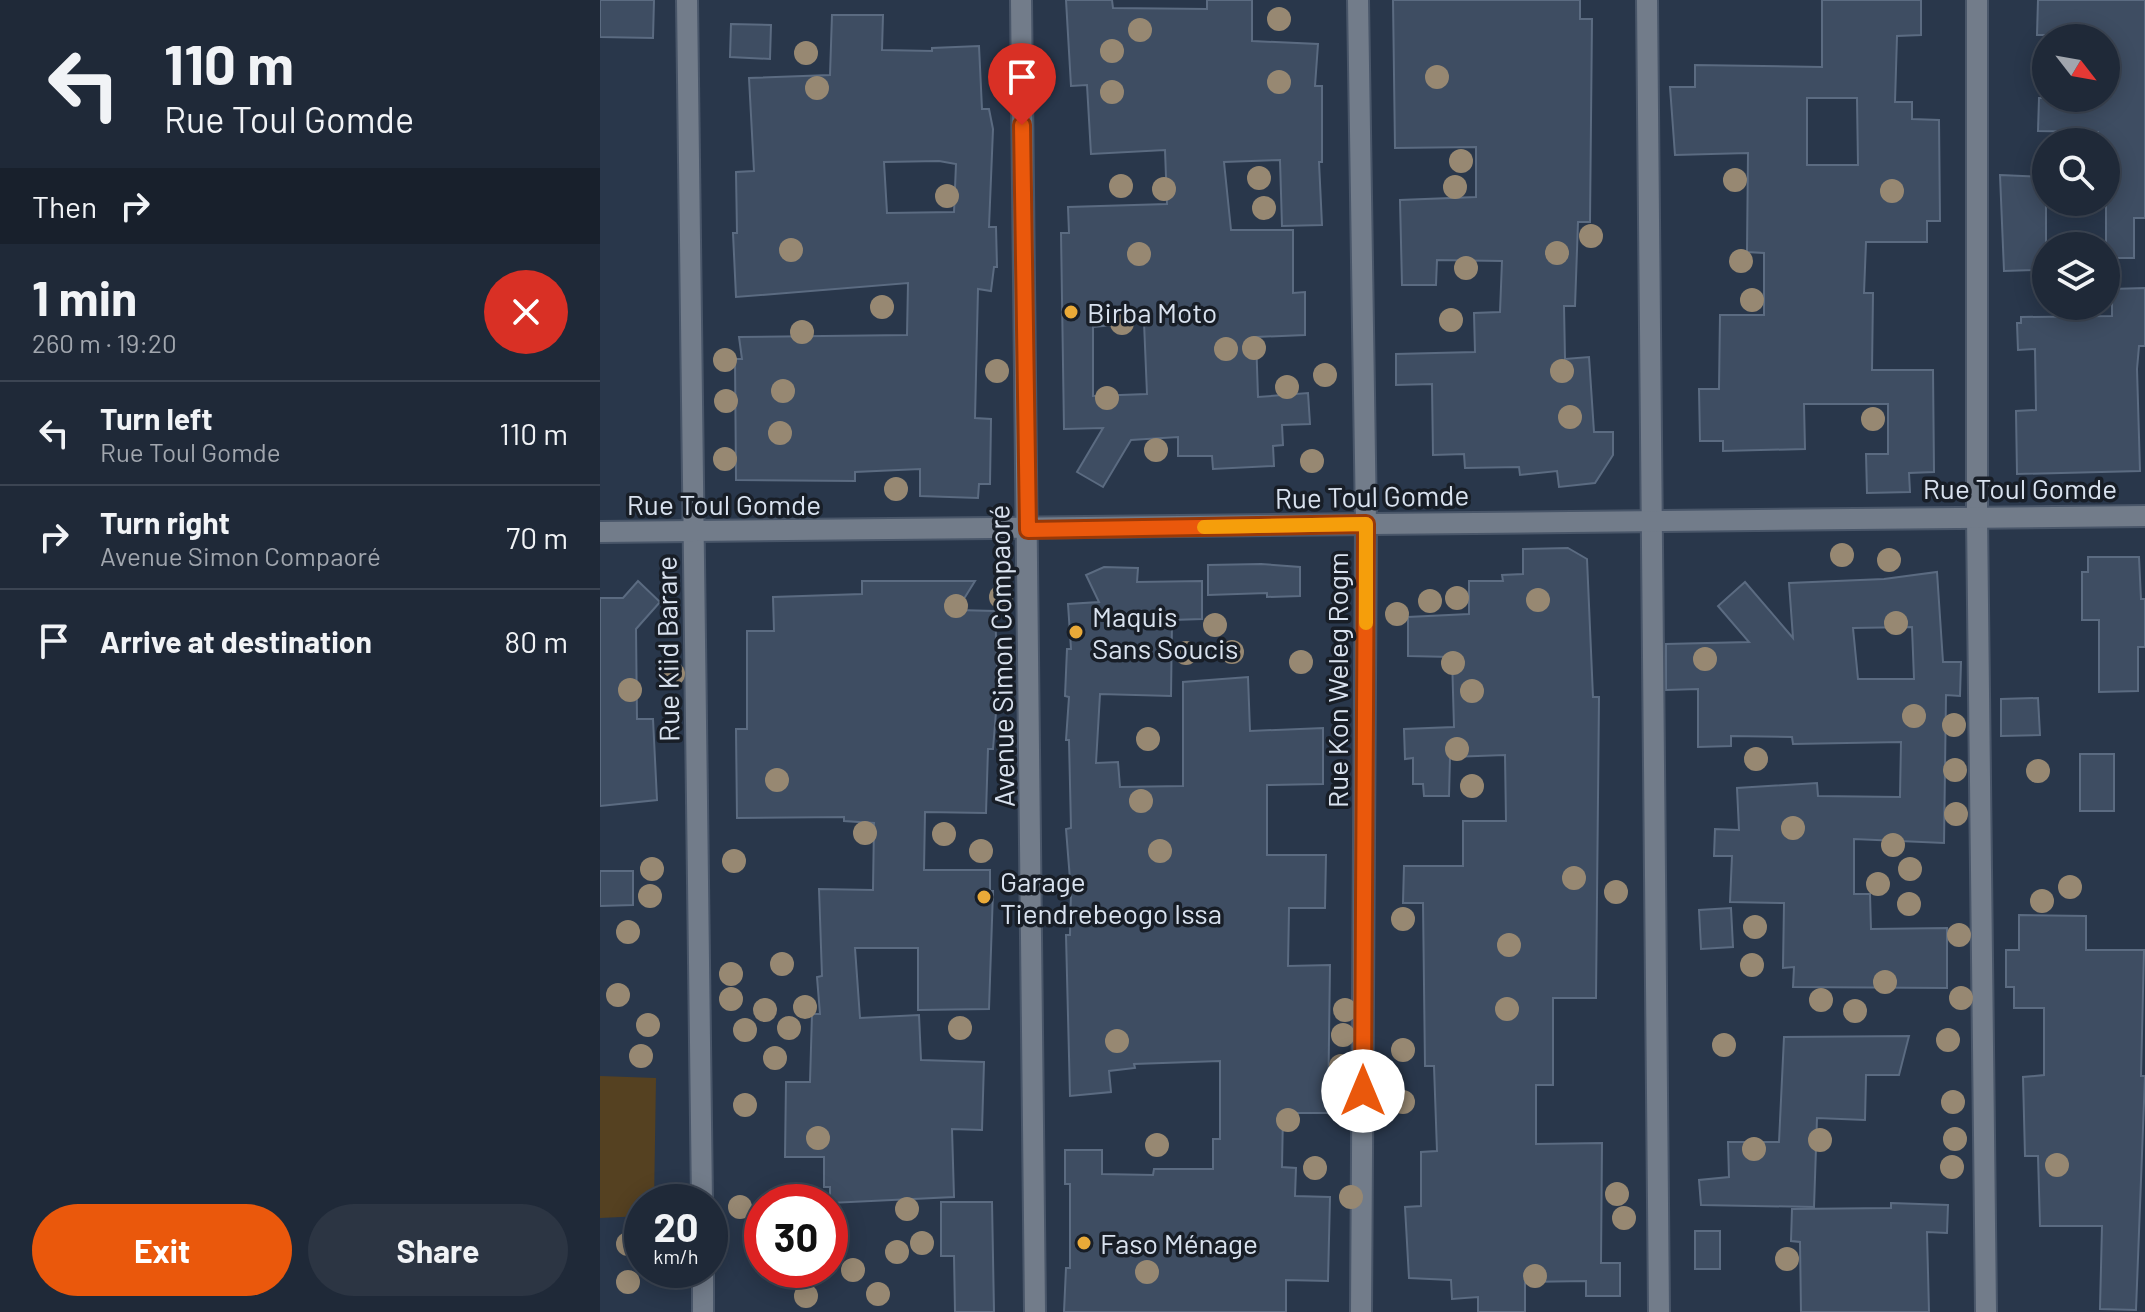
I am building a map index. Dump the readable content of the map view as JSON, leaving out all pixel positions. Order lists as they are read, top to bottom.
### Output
{
  "streets": {
    "street": [
      "Rue Toul Gomde",
      "Rue Kiid Barare",
      "Avenue Simon Compaoré",
      "Rue Kon Weleg Rogm"
    ]
  },
  "crossings": [
    ["Rue Toul Gomde", "Rue Kiid Barare"],
    ["Rue Toul Gomde", "Avenue Simon Compaoré"],
    ["Rue Toul Gomde", "Rue Kon Weleg Rogm"]
  ],
  "places": [
    "Birba Moto",
    "Maquis Sans Soucis",
    "Garage Tiendrebeogo Issa",
    "Faso Ménage"
  ],
  "north": "bottom right",
  "page": {
    "turn": ["110 m", "Rue Toul Gomde"],
    "then": "Then",
    "heading": ["1 min", "260 m · 19:20"],
    "list": [
      {
        "name": "Turn left",
        "note": "Rue Toul Gomde",
        "value": "110 m"
      },
      {
        "name": "Turn right",
        "note": "Avenue Simon Compaoré",
        "value": "70 m"
      },
      {
        "name": "Arrive at destination",
        "value": "80 m"
      }
    ],
    "speed": "20 km/h",
    "limit": "30",
    "buttons": ["Exit", "Share"]
  }
}
